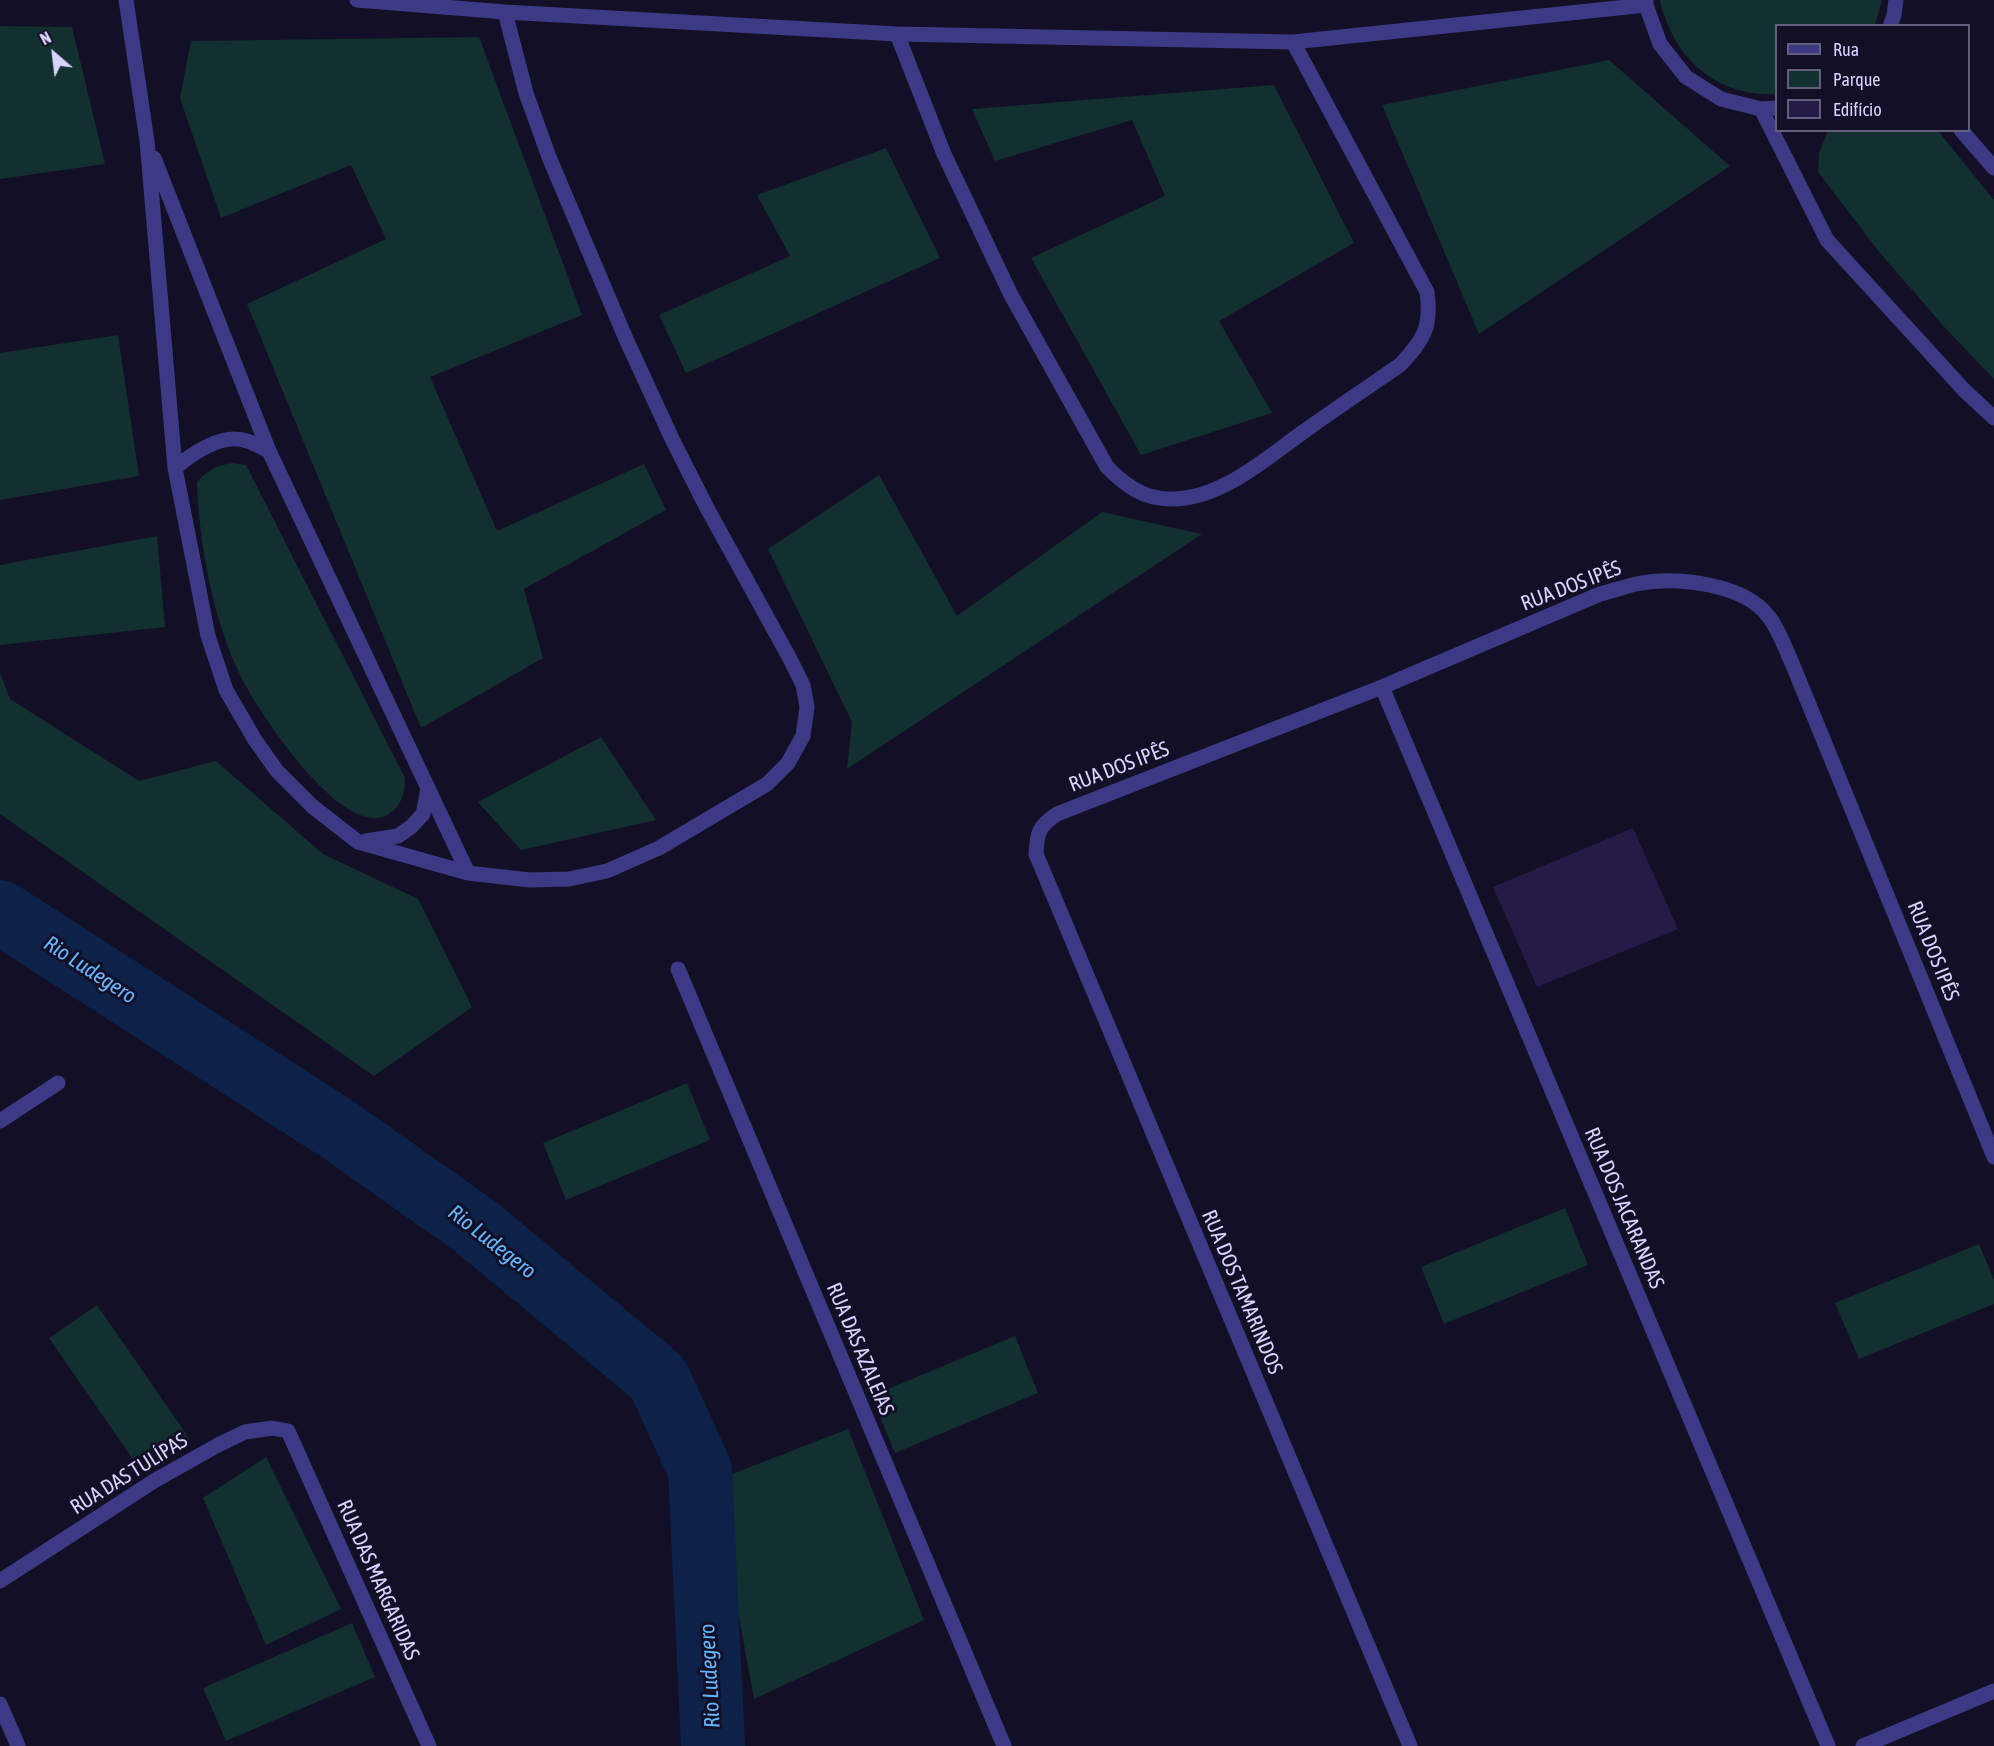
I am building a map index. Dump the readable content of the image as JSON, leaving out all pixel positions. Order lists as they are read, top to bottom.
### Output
{
  "streets": {
    "street": [
      "RUA DOS IPÊS",
      "RUA DOS JACARANDAS",
      "RUA DOS TAMARINDOS",
      "RUA DAS AZALEIAS",
      "RUA DAS TULÍPAS",
      "RUA DAS MARGARIDAS"
    ]
  },
  "crossings": [
    ["RUA DOS IPÊS", "RUA DOS JACARANDAS"],
    ["RUA DOS IPÊS", "RUA DOS TAMARINDOS"],
    ["RUA DAS TULÍPAS", "RUA DAS MARGARIDAS"]
  ],
  "water": ["Rio Ludegero"],
  "legend": ["Rua", "Parque", "Edifício"],
  "north": "top left"
}
